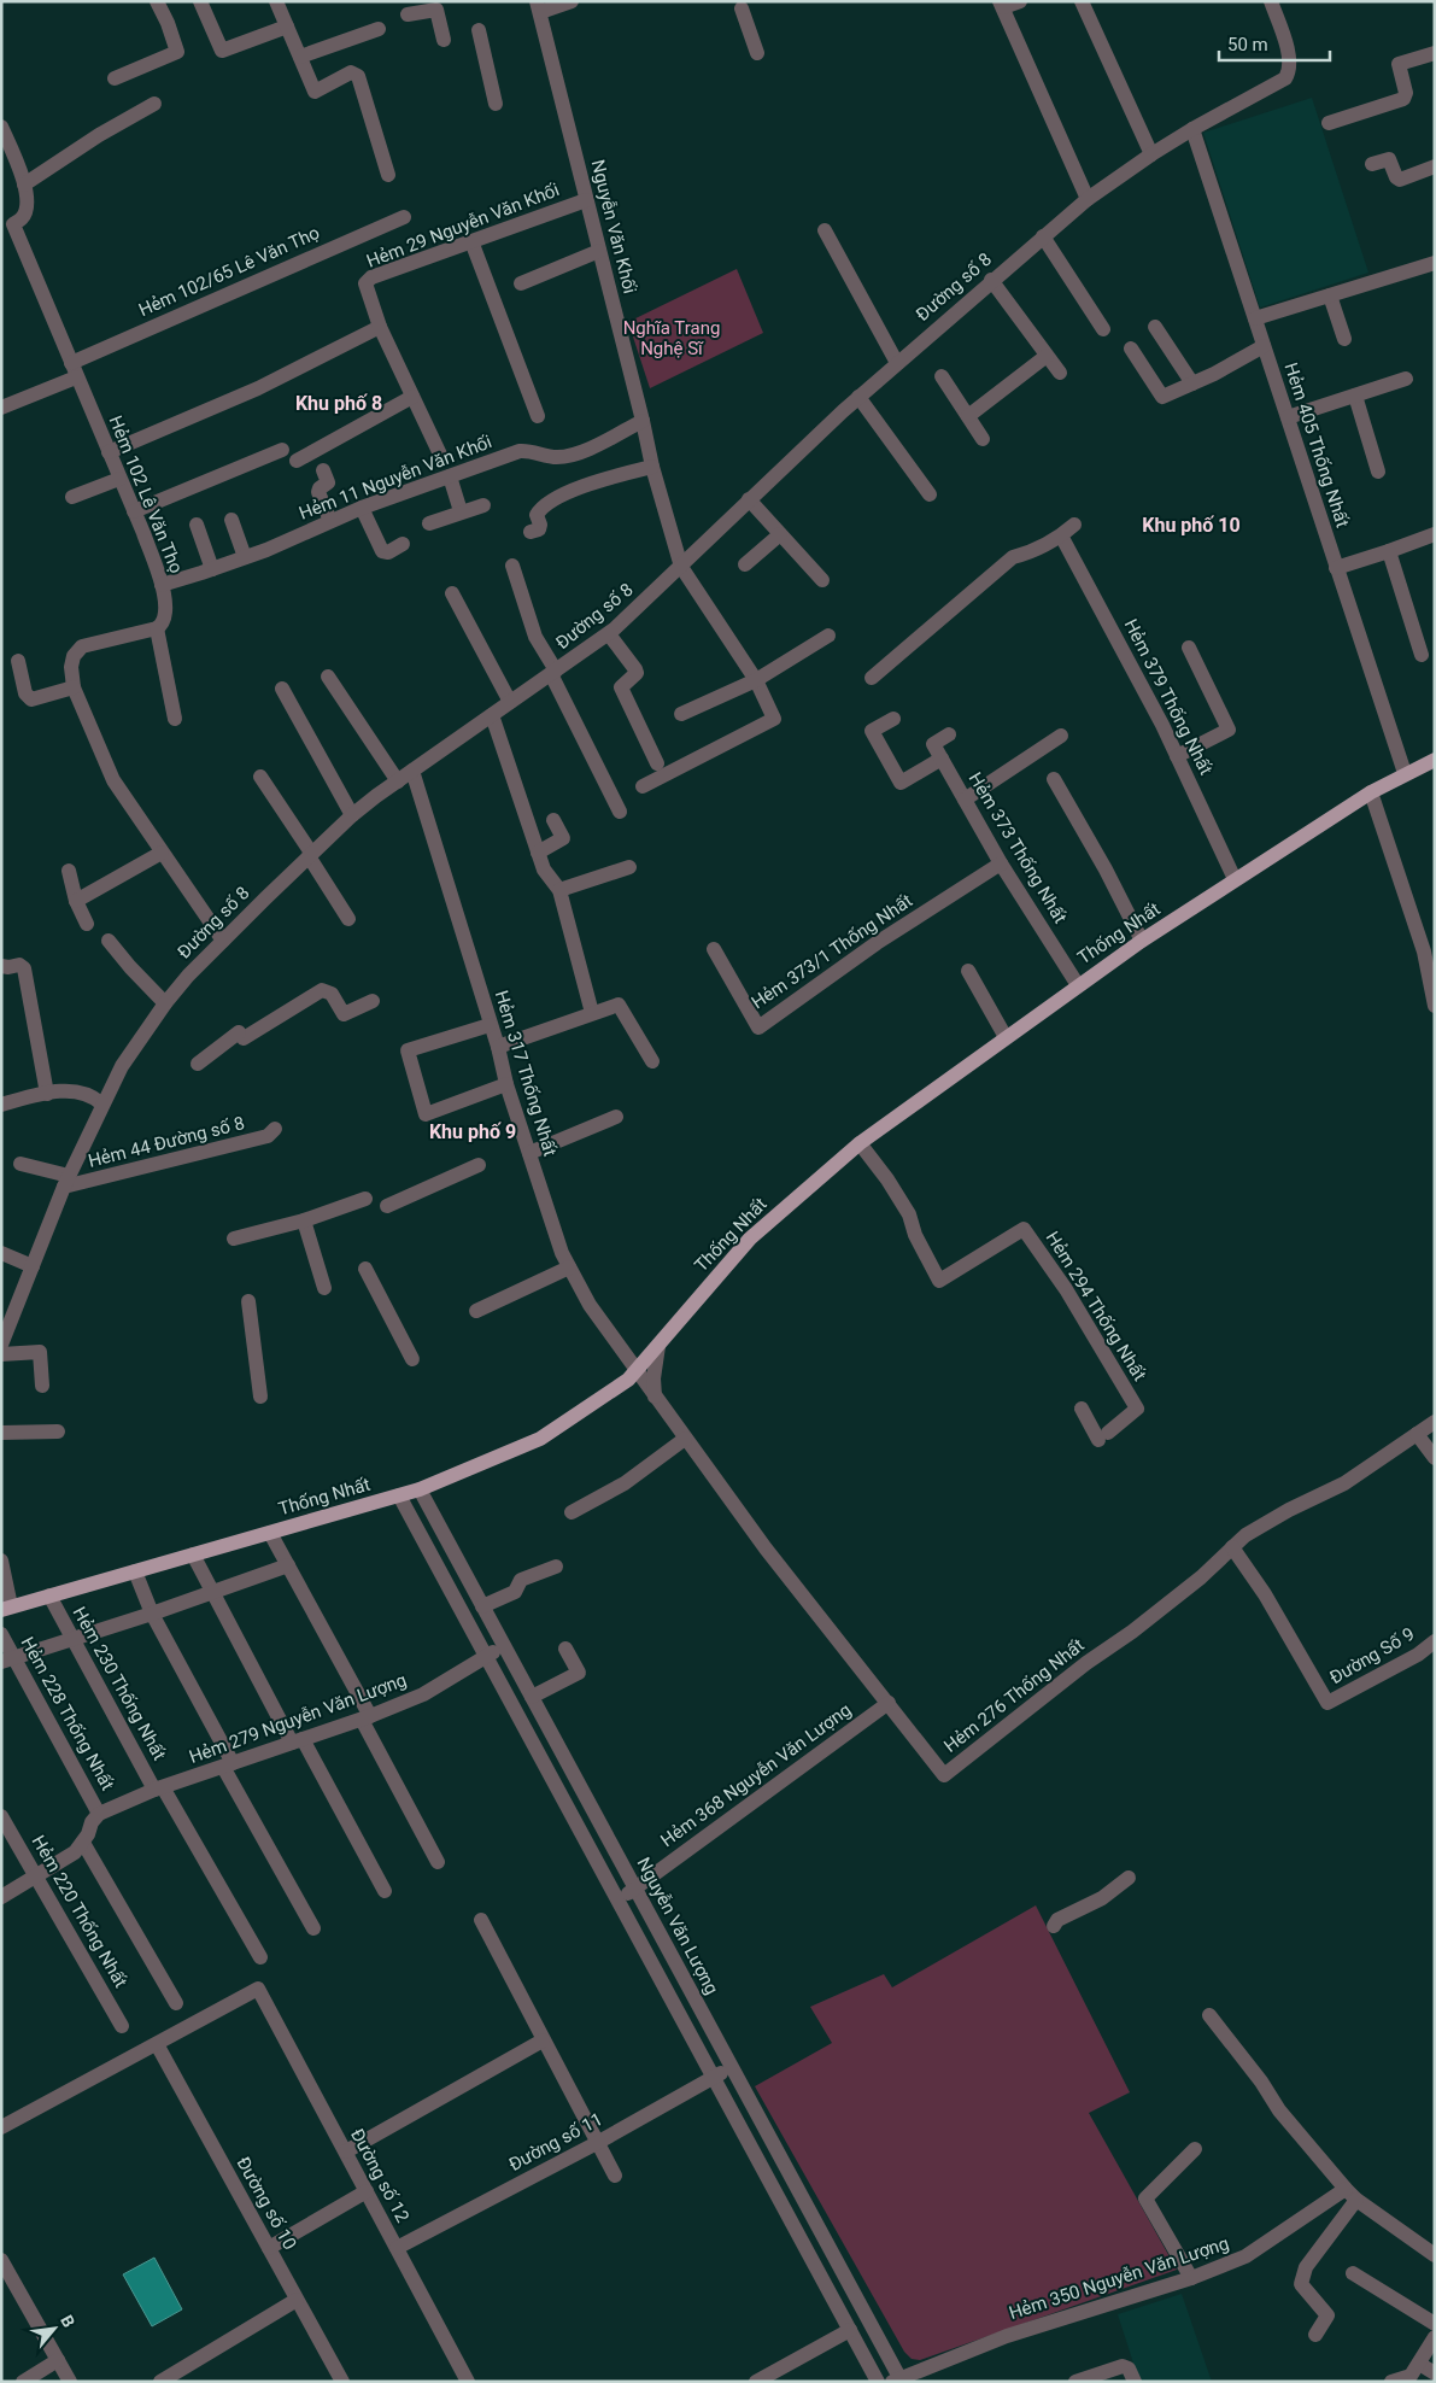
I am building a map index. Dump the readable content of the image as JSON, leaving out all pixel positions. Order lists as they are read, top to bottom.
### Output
{
  "streets": {
    "main road": ["Thống Nhất"],
    "street": [
      "Hẻm 29 Nguyễn Văn Khối",
      "Nguyễn Văn Khối",
      "Hẻm 102/65 Lê Văn Thọ",
      "Đường số 8",
      "Hẻm 405 Thống Nhất",
      "Hẻm 11 Nguyễn Văn Khối",
      "Hẻm 102 Lê Văn Thọ",
      "Hẻm 379 Thống Nhất",
      "Hẻm 373 Thống Nhất",
      "Hẻm 373/1 Thống Nhất",
      "Hẻm 317 Thống Nhất",
      "Hẻm 44 Đường số 8",
      "Hẻm 294 Thống Nhất",
      "Đường Số 9",
      "Hẻm 230 Thống Nhất",
      "Hẻm 276 Thống Nhất",
      "Hẻm 228 Thống Nhất",
      "Hẻm 279 Nguyễn Văn Lượng",
      "Hẻm 368 Nguyễn Văn Lượng",
      "Hẻm 220 Thống Nhất",
      "Nguyễn Văn Lượng",
      "Đường số 11",
      "Đường số 12",
      "Đường số 10",
      "Hẻm 350 Nguyễn Văn Lượng"
    ]
  },
  "crossings": [
    ["Hẻm 29 Nguyễn Văn Khối", "Nguyễn Văn Khối"],
    ["Nguyễn Văn Khối", "Đường số 8"],
    ["Nguyễn Văn Khối", "Hẻm 11 Nguyễn Văn Khối"],
    ["Hẻm 102/65 Lê Văn Thọ", "Hẻm 102 Lê Văn Thọ"],
    ["Đường số 8", "Hẻm 405 Thống Nhất"],
    ["Đường số 8", "Hẻm 317 Thống Nhất"],
    ["Đường số 8", "Hẻm 44 Đường số 8"],
    ["Hẻm 405 Thống Nhất", "Thống Nhất"],
    ["Hẻm 11 Nguyễn Văn Khối", "Hẻm 102 Lê Văn Thọ"],
    ["Hẻm 379 Thống Nhất", "Thống Nhất"],
    ["Hẻm 373 Thống Nhất", "Thống Nhất"],
    ["Hẻm 373 Thống Nhất", "Hẻm 373/1 Thống Nhất"],
    ["Thống Nhất", "Hẻm 317 Thống Nhất"],
    ["Thống Nhất", "Hẻm 294 Thống Nhất"],
    ["Thống Nhất", "Hẻm 230 Thống Nhất"],
    ["Thống Nhất", "Hẻm 276 Thống Nhất"],
    ["Thống Nhất", "Nguyễn Văn Lượng"],
    ["Hẻm 317 Thống Nhất", "Hẻm 276 Thống Nhất"],
    ["Đường Số 9", "Hẻm 276 Thống Nhất"],
    ["Hẻm 230 Thống Nhất", "Hẻm 279 Nguyễn Văn Lượng"],
    ["Hẻm 276 Thống Nhất", "Hẻm 368 Nguyễn Văn Lượng"],
    ["Hẻm 228 Thống Nhất", "Hẻm 279 Nguyễn Văn Lượng"],
    ["Hẻm 279 Nguyễn Văn Lượng", "Nguyễn Văn Lượng"],
    ["Hẻm 368 Nguyễn Văn Lượng", "Nguyễn Văn Lượng"],
    ["Nguyễn Văn Lượng", "Đường số 11"],
    ["Nguyễn Văn Lượng", "Hẻm 350 Nguyễn Văn Lượng"],
    ["Đường số 11", "Đường số 12"],
    ["Đường số 12", "Đường số 10"]
  ],
  "districts": ["Khu phố 8", "Khu phố 10", "Khu phố 9"],
  "parks": ["Nghĩa Trang Nghệ Sĩ"],
  "scale_bar": "50 m",
  "north": "top right"
}
